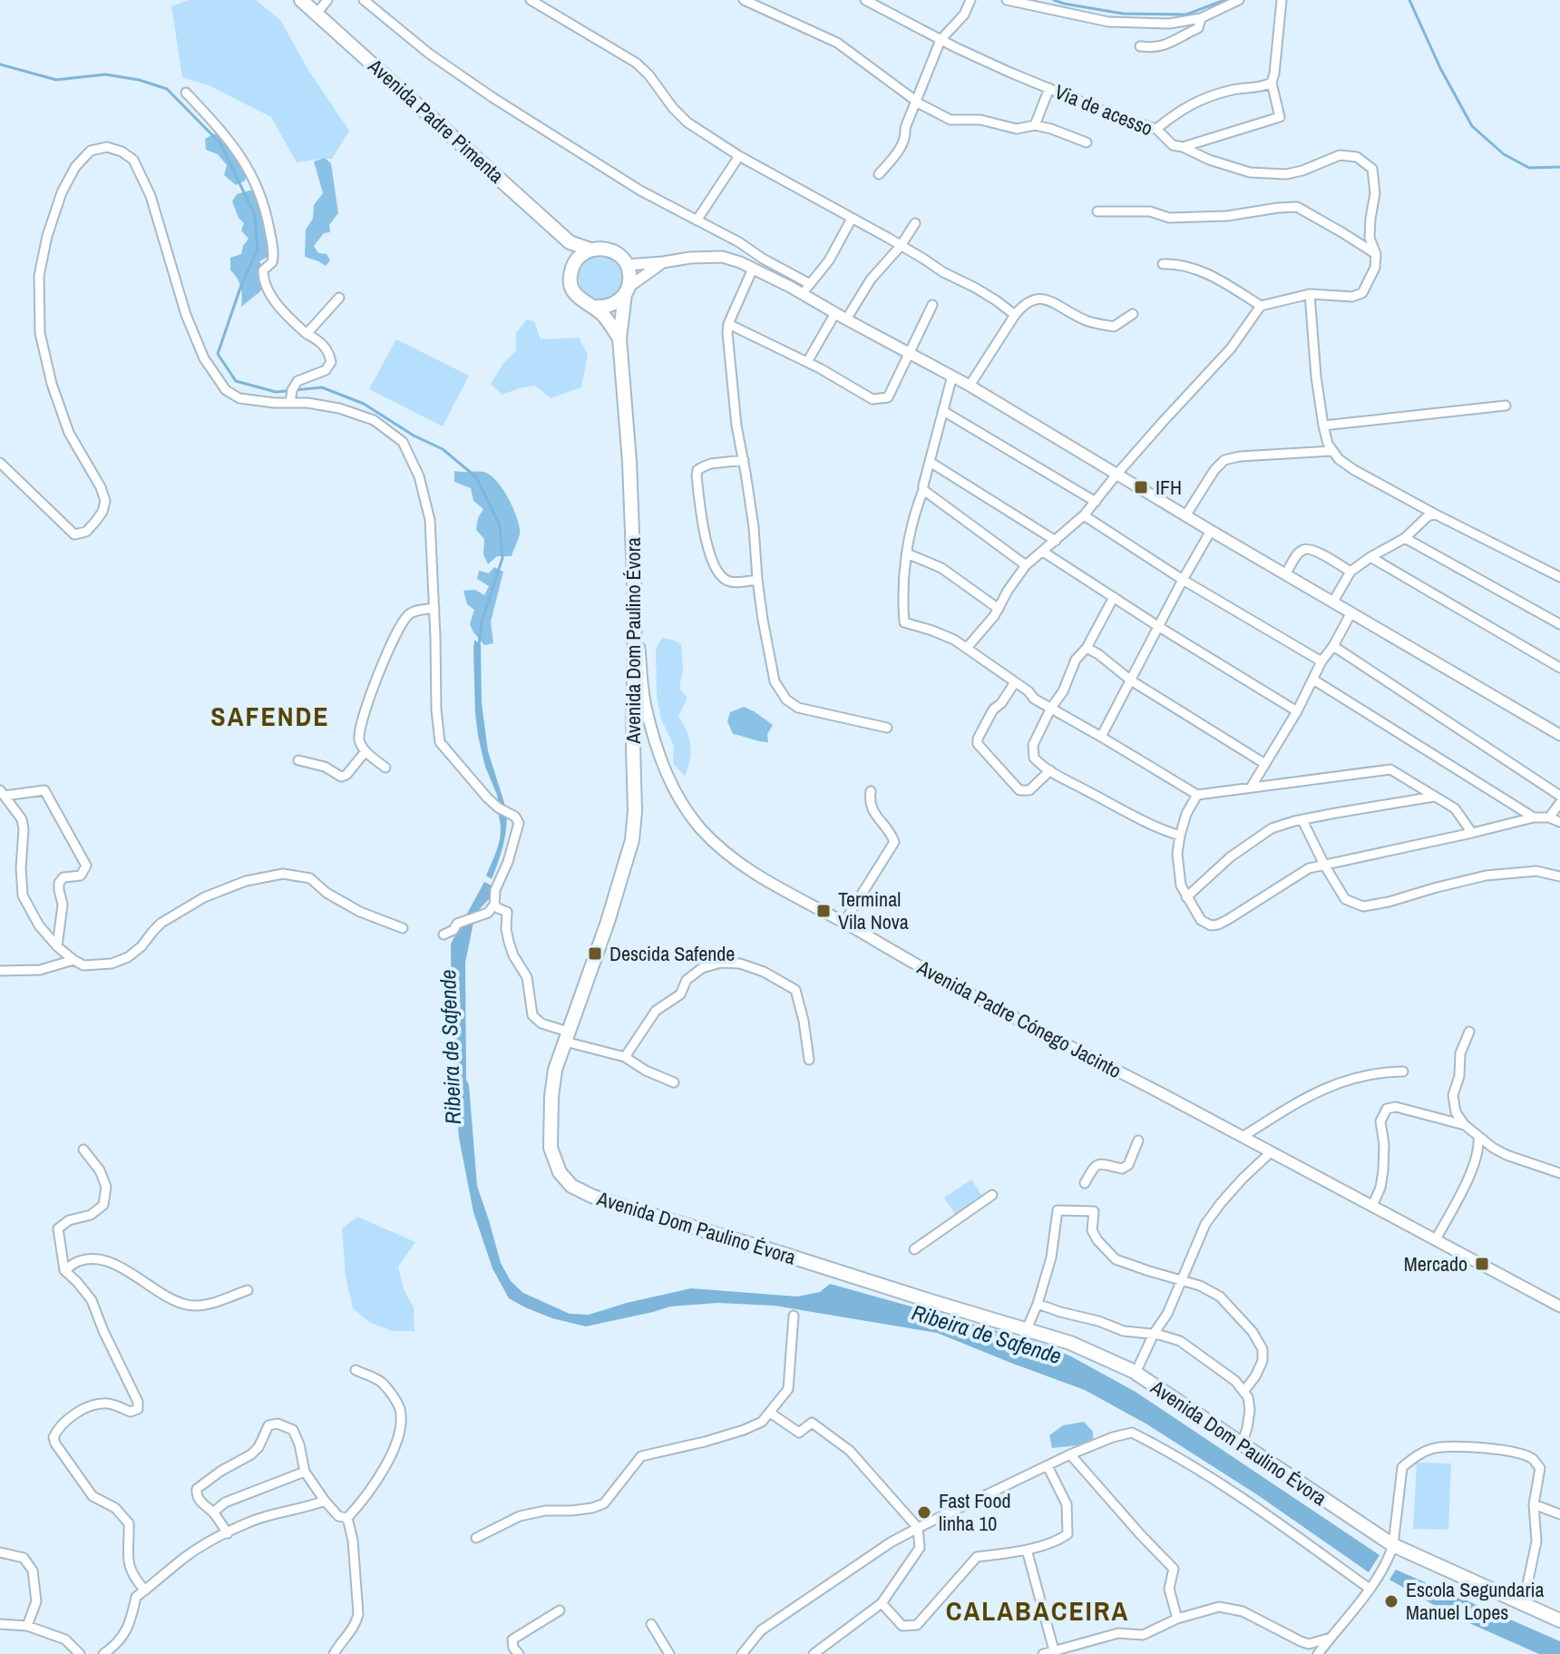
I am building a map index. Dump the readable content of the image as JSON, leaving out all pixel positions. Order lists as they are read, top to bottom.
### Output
{
  "streets": {
    "main road": ["Avenida Padre Pimenta", "Avenida Dom Paulino Évora"],
    "street": ["Via de acesso", "Avenida Padre Cónego Jacinto"]
  },
  "crossings": [
    ["Avenida Dom Paulino Évora", "Avenida Padre Cónego Jacinto"]
  ],
  "districts": ["SAFENDE", "CALABACEIRA"],
  "water": ["Ribeira de Safende"],
  "places": {
    "transit": [
      "IFH",
      "Terminal Vila Nova",
      "Descida Safende",
      "Mercado"
    ],
    "other": ["Fast Food linha 10", "Escola Segundaria Manuel Lopes"]
  }
}
